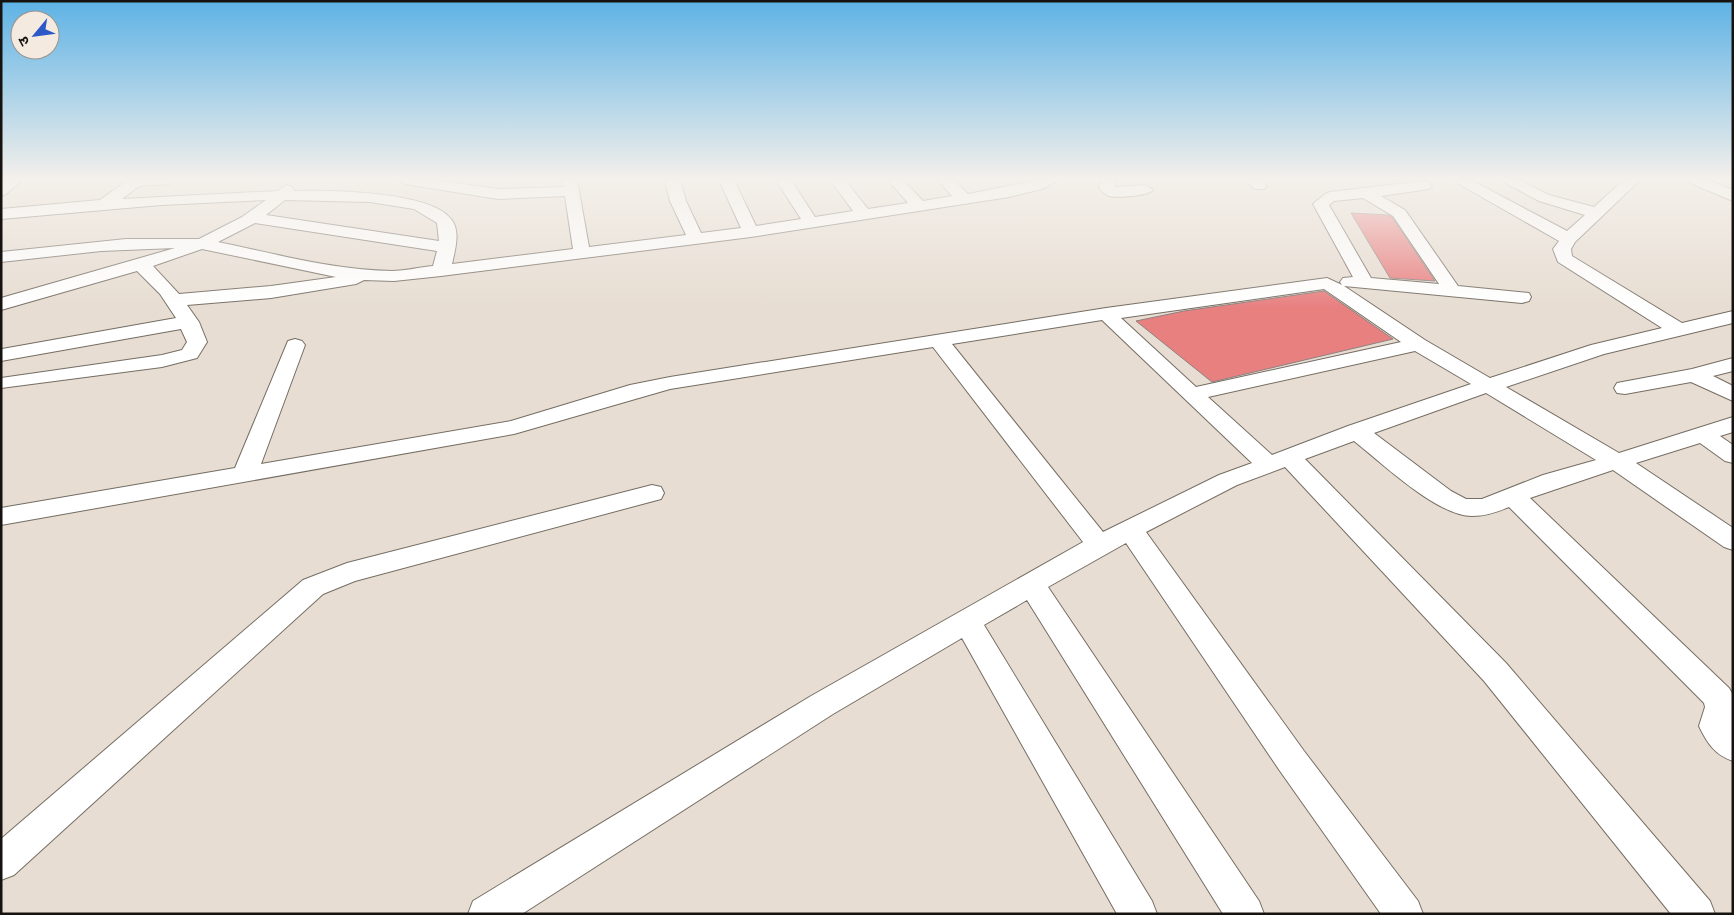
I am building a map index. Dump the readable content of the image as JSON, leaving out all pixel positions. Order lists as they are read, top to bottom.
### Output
{
  "north": "bottom left"
}
